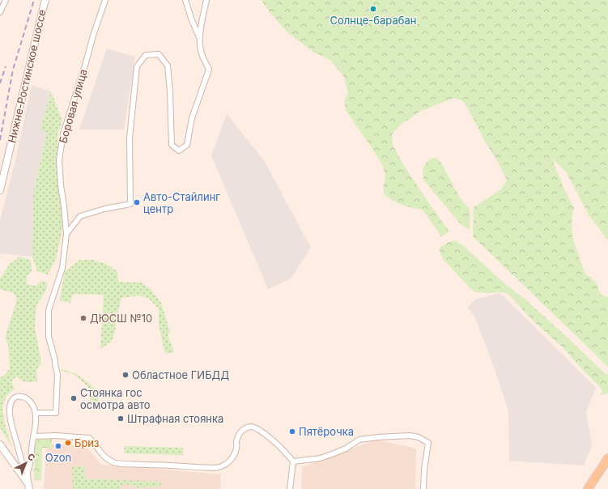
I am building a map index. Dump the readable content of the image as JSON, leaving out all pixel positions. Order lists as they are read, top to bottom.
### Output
{
  "streets": {
    "street": ["Нижне-Ростинское шоссе", "Боровая улица"]
  },
  "places": [
    "Солнце-барабан",
    "Авто-Стайлинг центр",
    "ДЮСШ №10",
    "Областное ГИБДД",
    "Стоянка гос осмотра авто",
    "Штрафная стоянка",
    "Пятёрочка",
    "Бриз",
    "Ozon"
  ],
  "north": "top right"
}
